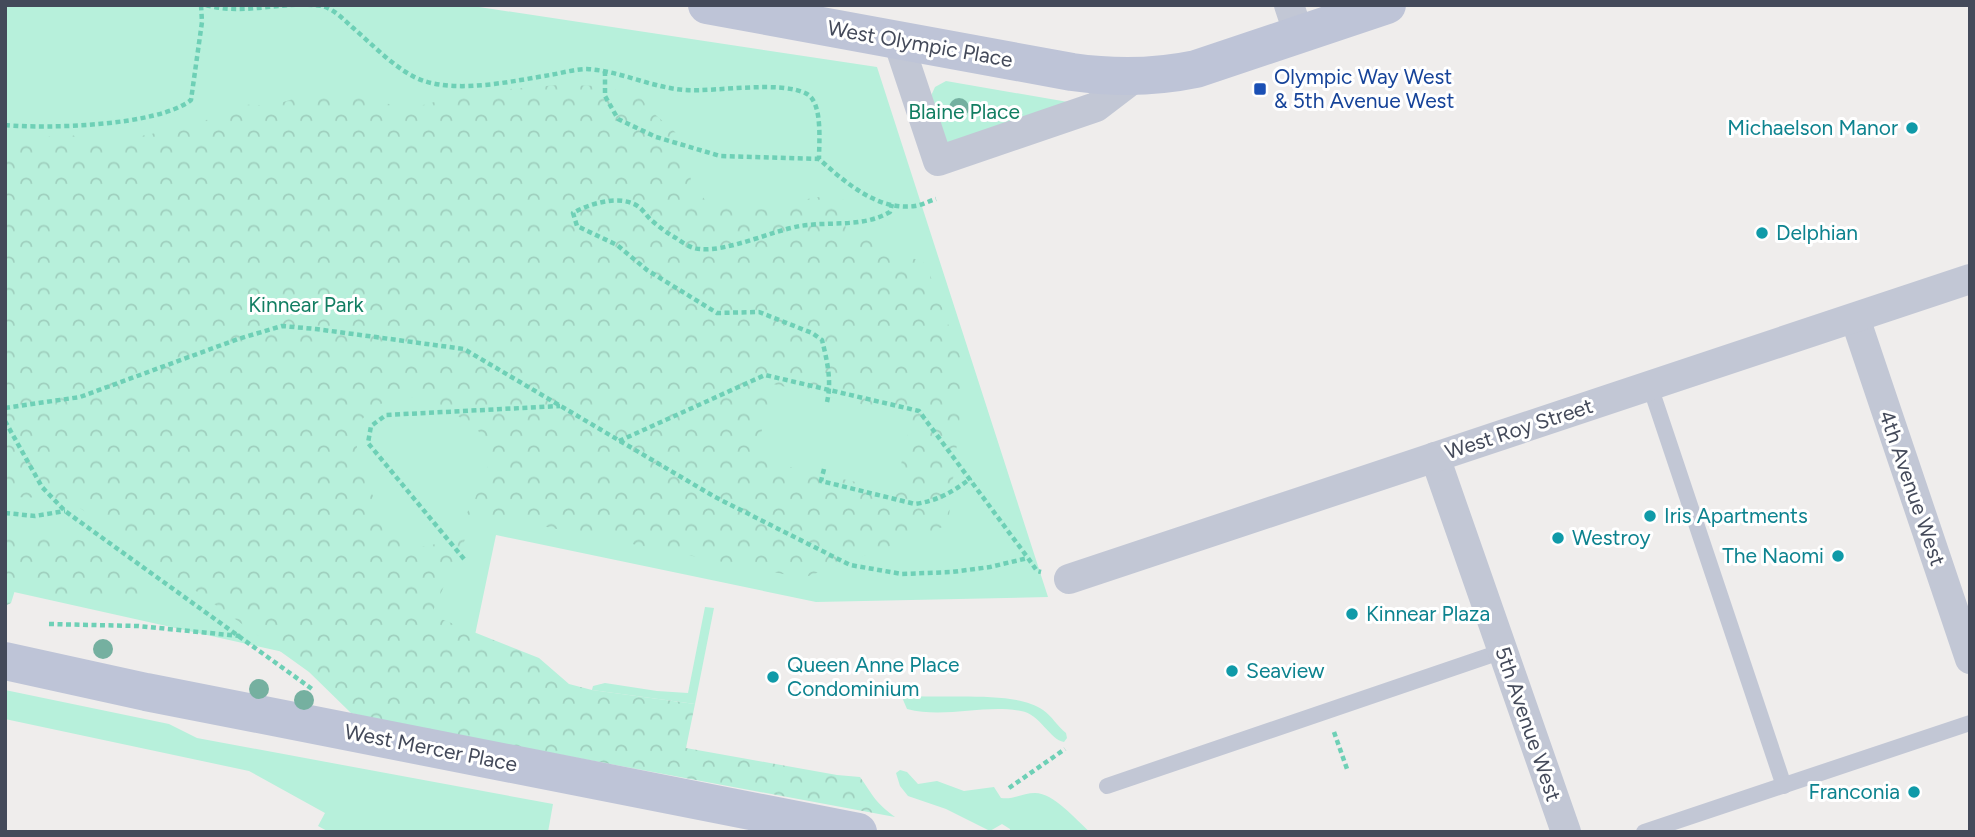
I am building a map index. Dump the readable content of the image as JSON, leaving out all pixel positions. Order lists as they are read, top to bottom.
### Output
{
  "streets": {
    "main road": ["West Olympic Place", "West Mercer Place"],
    "street": ["West Roy Street", "4th Avenue West", "5th Avenue West"]
  },
  "crossings": [
    ["West Roy Street", "4th Avenue West"],
    ["West Roy Street", "5th Avenue West"]
  ],
  "parks": ["Blaine Place", "Kinnear Park"],
  "places": {
    "transit": ["Olympic Way West & 5th Avenue West"],
    "other": [
      "Michaelson Manor",
      "Delphian",
      "Iris Apartments",
      "Westroy",
      "The Naomi",
      "Kinnear Plaza",
      "Seaview",
      "Queen Anne Place Condominium",
      "Franconia"
    ]
  }
}
